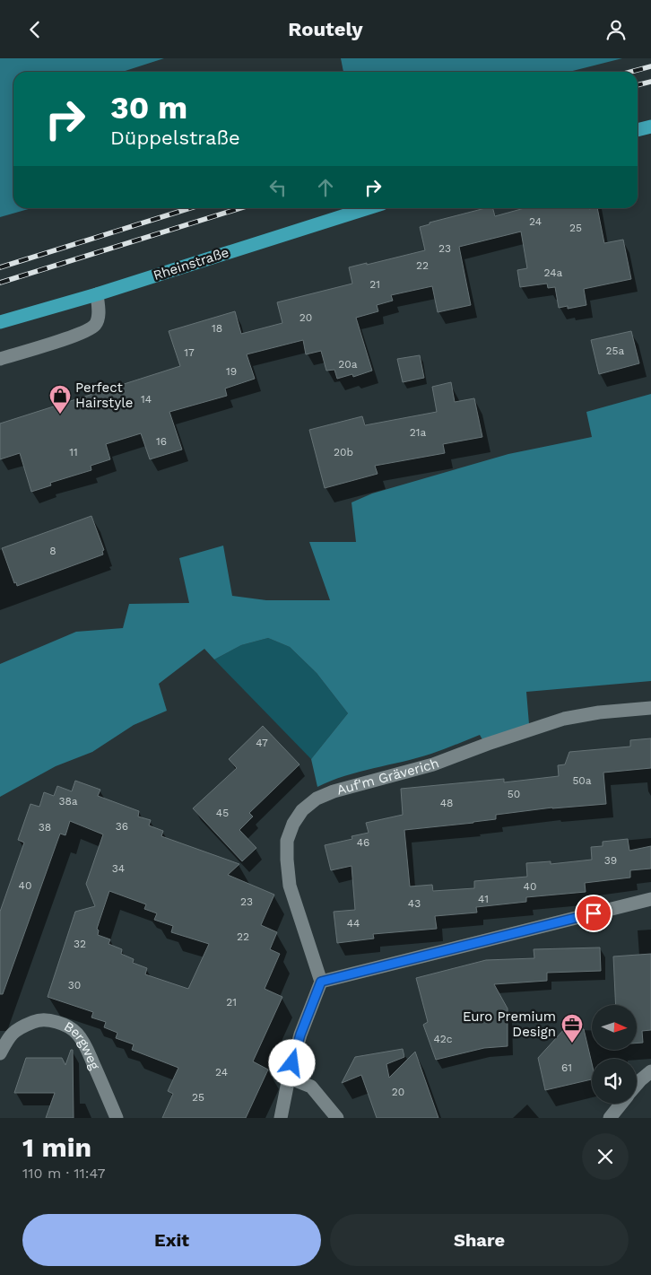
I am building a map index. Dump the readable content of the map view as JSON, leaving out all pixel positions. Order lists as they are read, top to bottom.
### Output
{
  "streets": {
    "main road": ["Rheinstraße"],
    "street": ["Auf'm Gräverich", "Bergweg"]
  },
  "places": {
    "shop": ["Perfect Hairstyle"],
    "office": ["Euro Premium Design"]
  },
  "house_numbers": [
    "24",
    "25",
    "23",
    "22",
    "24a",
    "21",
    "20",
    "18",
    "25a",
    "17",
    "20a",
    "19",
    "14",
    "21a",
    "16",
    "11",
    "20b",
    "8",
    "47",
    "50a",
    "50",
    "38a",
    "48",
    "45",
    "36",
    "38",
    "46",
    "39",
    "34",
    "40",
    "40",
    "41",
    "23",
    "43",
    "44",
    "22",
    "32",
    "30",
    "21",
    "42c",
    "61",
    "24",
    "20",
    "25"
  ],
  "north": "right",
  "page": {
    "header": "Routely",
    "turn": ["30 m", "Düppelstraße"],
    "heading": ["1 min", "110 m · 11:47"],
    "buttons": ["Exit", "Share"]
  }
}
